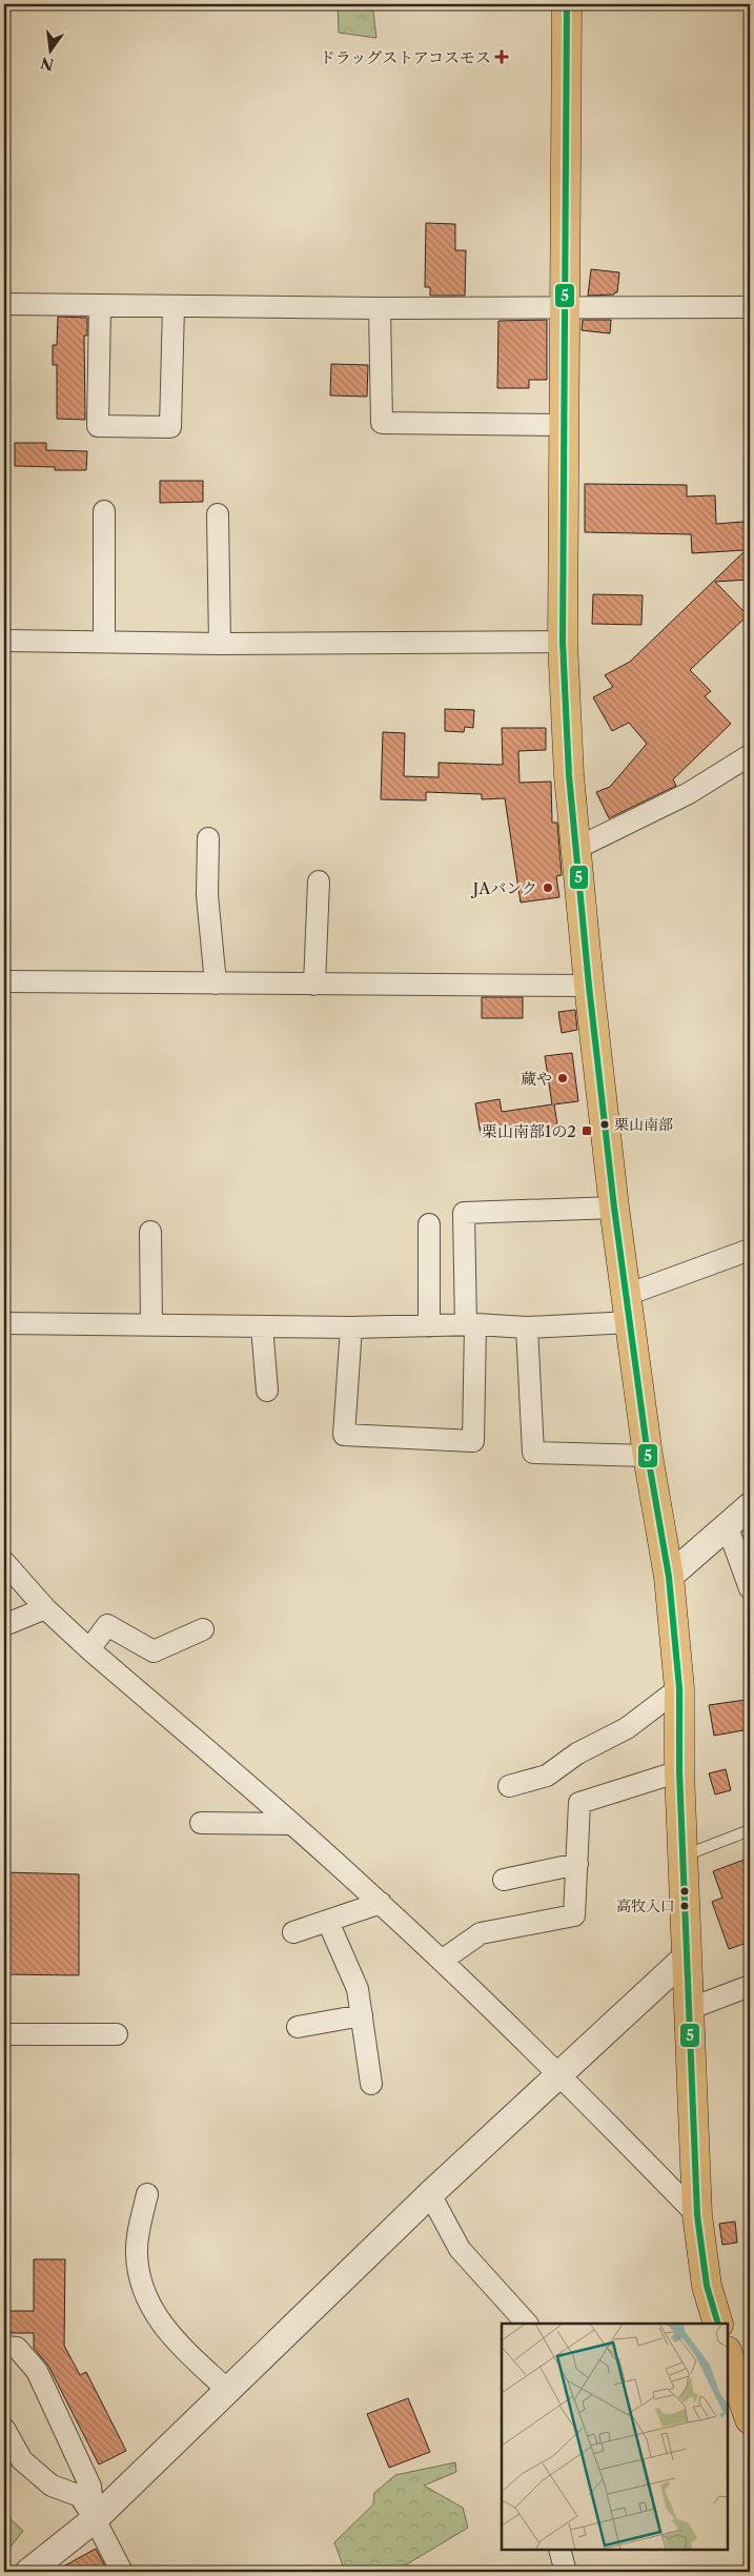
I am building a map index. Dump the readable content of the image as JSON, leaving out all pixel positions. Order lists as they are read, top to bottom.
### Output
{
  "places": {
    "health": ["ドラッグストアコスモス"],
    "other": [
      "JAバンク",
      "蔵や",
      "栗山南部",
      "高牧入口"
    ],
    "transit": ["栗山南部1の2"]
  },
  "lines": ["transit line 5"],
  "north": "bottom"
}
